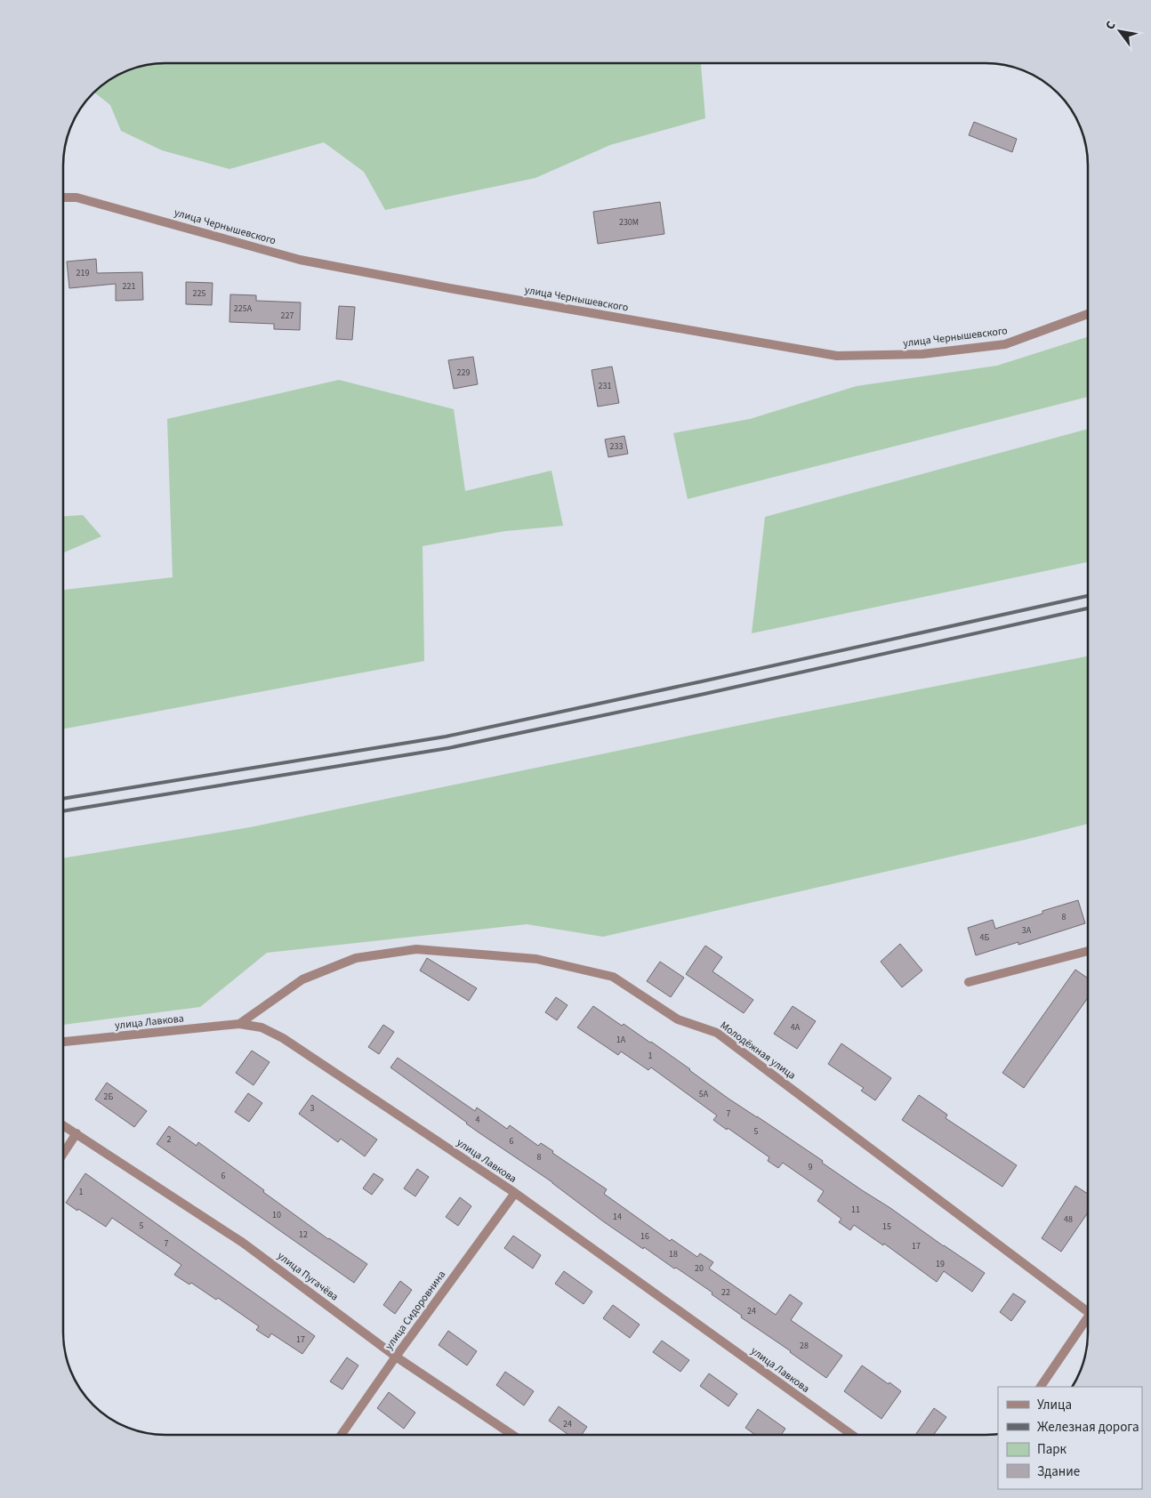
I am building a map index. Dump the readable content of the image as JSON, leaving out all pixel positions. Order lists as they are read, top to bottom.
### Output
{
  "streets": {
    "street": [
      "улица Чернышевского",
      "улица Лавкова",
      "Молодёжная улица",
      "улица Пугачёва",
      "улица Сидоровнина"
    ]
  },
  "crossings": [
    ["улица Лавкова", "Молодёжная улица"],
    ["улица Лавкова", "улица Сидоровнина"],
    ["улица Пугачёва", "улица Сидоровнина"]
  ],
  "house_numbers": [
    "230М",
    "219",
    "221",
    "225",
    "225А",
    "227",
    "229",
    "231",
    "233",
    "8",
    "3А",
    "4Б",
    "4А",
    "1А",
    "1",
    "5А",
    "2Б",
    "3",
    "7",
    "4",
    "5",
    "2",
    "6",
    "8",
    "9",
    "6",
    "1",
    "11",
    "10",
    "14",
    "48",
    "5",
    "15",
    "12",
    "16",
    "7",
    "17",
    "18",
    "19",
    "20",
    "22",
    "24",
    "17",
    "28",
    "24"
  ],
  "legend": [
    "Улица",
    "Железная дорога",
    "Парк",
    "Здание"
  ],
  "north": "top left"
}
